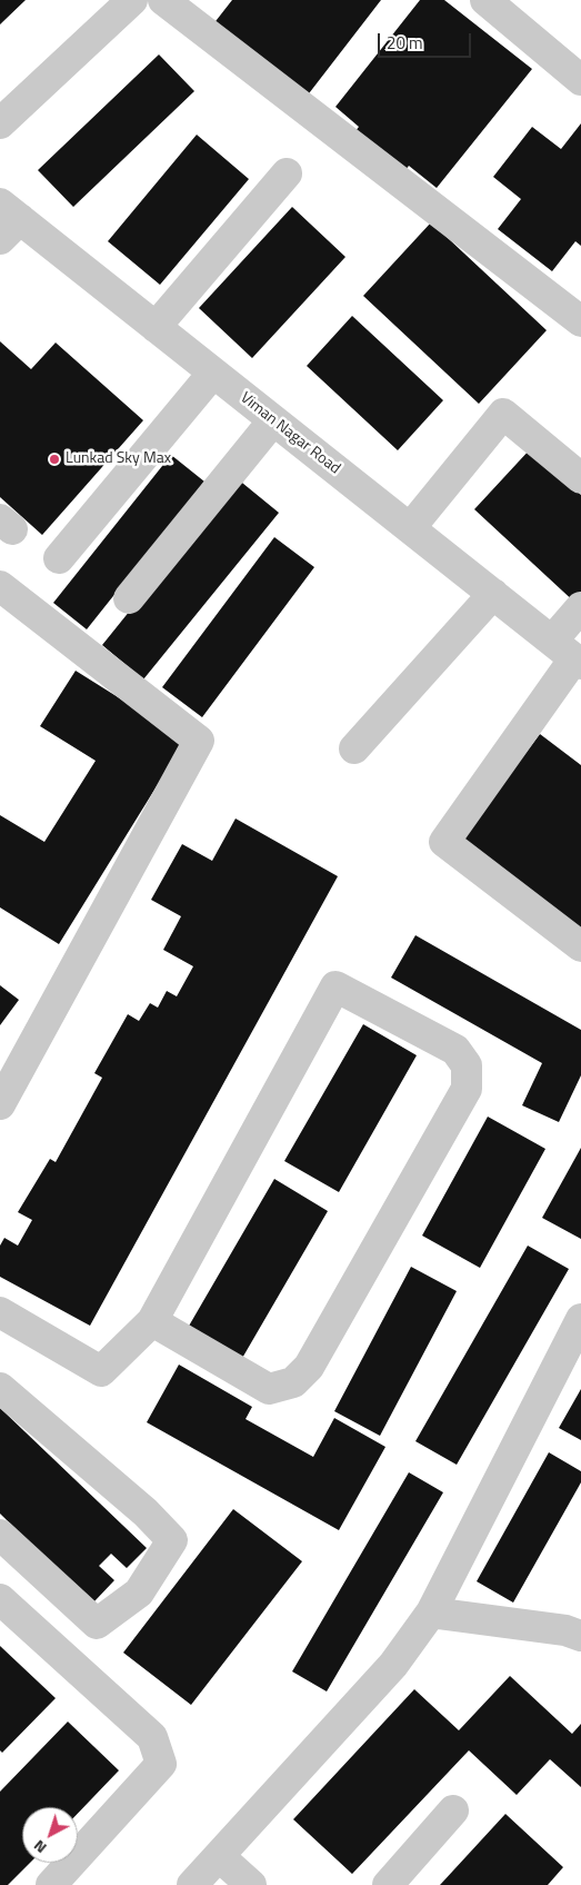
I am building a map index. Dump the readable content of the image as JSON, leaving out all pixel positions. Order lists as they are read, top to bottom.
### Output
{
  "streets": {
    "street": ["Viman Nagar Road"]
  },
  "places": ["Lunkad Sky Max"],
  "scale_bar": "20 m",
  "north": "bottom left"
}
